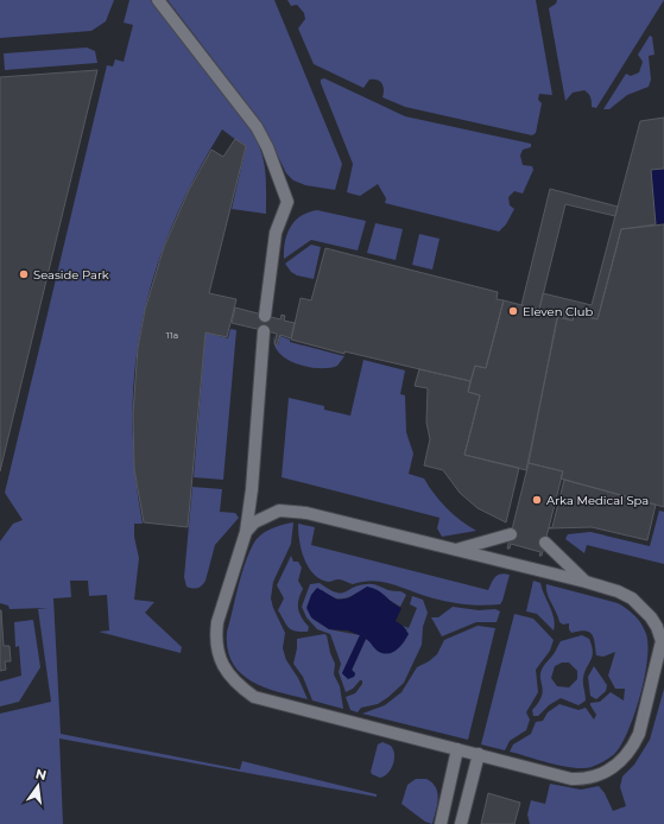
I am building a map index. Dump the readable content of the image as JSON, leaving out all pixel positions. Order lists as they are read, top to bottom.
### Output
{
  "places": ["Seaside Park", "Eleven Club", "Arka Medical Spa"],
  "house_numbers": ["11a"],
  "north": "top"
}
